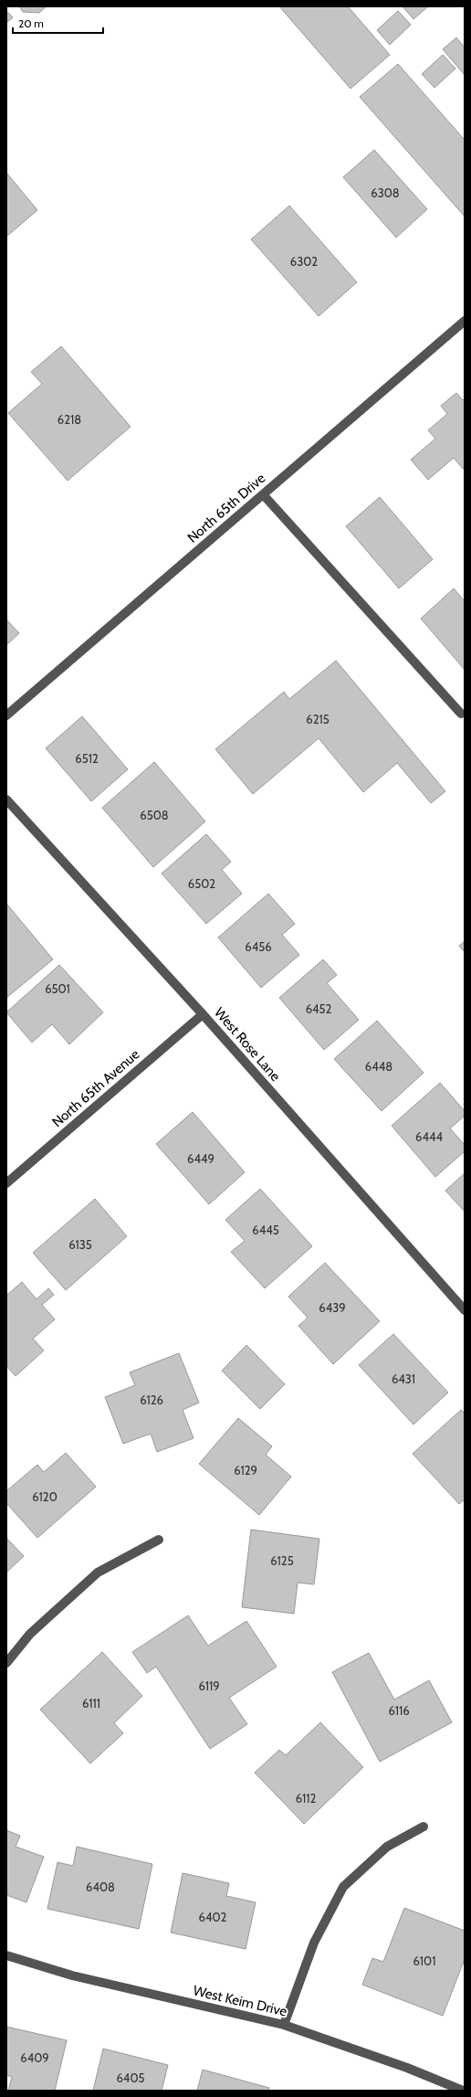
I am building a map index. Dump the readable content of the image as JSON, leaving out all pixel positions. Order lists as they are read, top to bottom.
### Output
{
  "streets": {
    "street": [
      "North 65th Drive",
      "West Rose Lane",
      "North 65th Avenue",
      "West Keim Drive"
    ]
  },
  "crossings": [
    ["West Rose Lane", "North 65th Avenue"]
  ],
  "house_numbers": [
    "6308",
    "6302",
    "6218",
    "6215",
    "6512",
    "6508",
    "6502",
    "6456",
    "6501",
    "6452",
    "6448",
    "6444",
    "6449",
    "6445",
    "6135",
    "6439",
    "6431",
    "6126",
    "6129",
    "6120",
    "6125",
    "6119",
    "6111",
    "6116",
    "6112",
    "6408",
    "6402",
    "6101",
    "6409",
    "6405"
  ],
  "scale_bar": "20 m"
}
